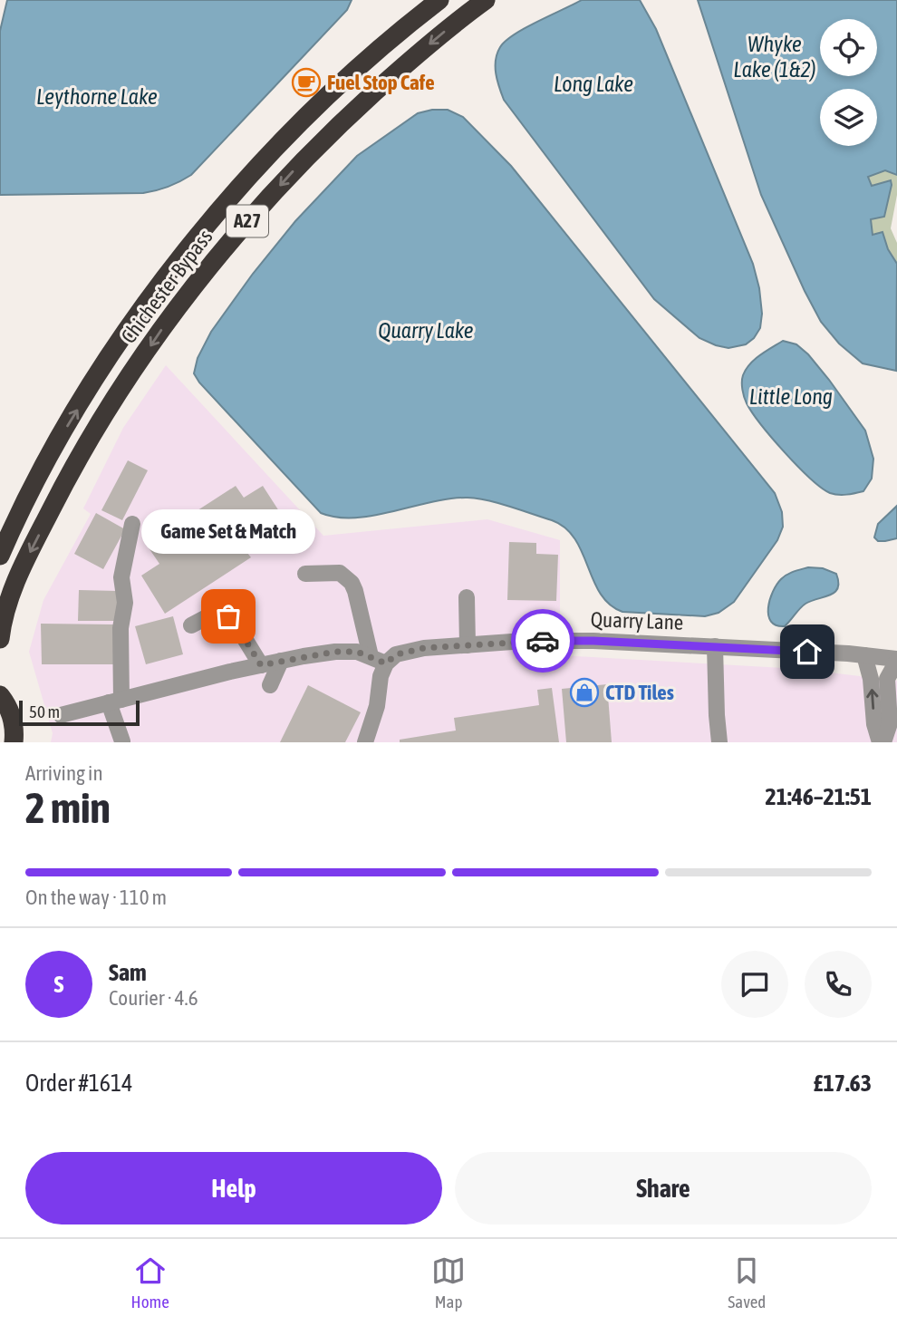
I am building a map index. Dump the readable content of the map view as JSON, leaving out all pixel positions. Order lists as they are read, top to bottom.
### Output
{
  "streets": {
    "highway": ["A27", "Chichester Bypass"],
    "street": ["Quarry Lane"]
  },
  "water": [
    "Whyke Lake (1&2)",
    "Long Lake",
    "Leythorne Lake",
    "Quarry Lake",
    "Little Long"
  ],
  "places": {
    "cafe": ["Fuel Stop Cafe"],
    "other": ["Game Set & Match"],
    "shop": ["CTD Tiles"]
  },
  "scale_bar": "50 m",
  "page": {
    "bubble": "Game Set & Match",
    "scale": "50 m",
    "heading": ["2 min", "Arriving in", "21:46–21:51"],
    "panel": [
      "Sam",
      "Courier · 4.6",
      "Order #1614",
      "£17.63"
    ],
    "bar": "On the way · 110 m",
    "round": "S",
    "buttons": ["Help", "Share"],
    "tabs": ["Home", "Map", "Saved"]
  }
}
